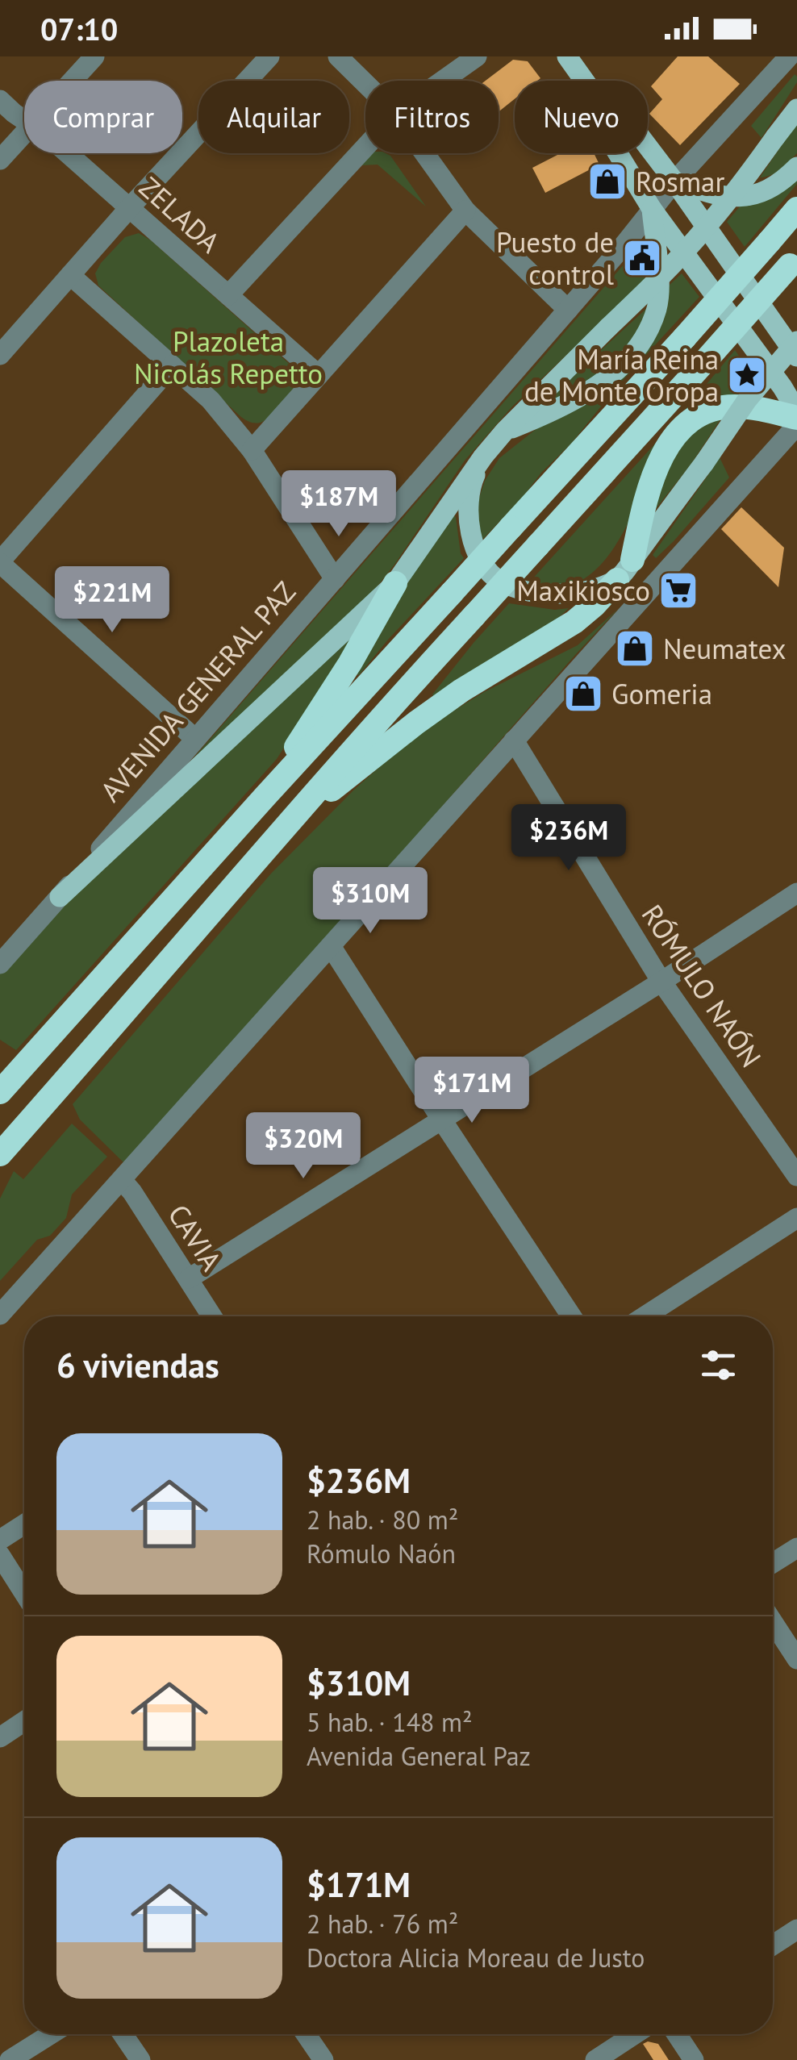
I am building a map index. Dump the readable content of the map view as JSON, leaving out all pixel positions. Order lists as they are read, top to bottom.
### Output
{
  "streets": {
    "street": [
      "ZELADA",
      "AVENIDA GENERAL PAZ",
      "RÓMULO NAÓN",
      "CAVIA"
    ]
  },
  "parks": ["Plazoleta Nicolás Repetto"],
  "places": {
    "shop": ["Rosmar", "Neumatex", "Gomeria"],
    "public building": ["Puesto de control"],
    "place": ["María Reina de Monte Oropa"],
    "supermarket": ["Maxikiosco"]
  },
  "page": {
    "status": "07:10",
    "chip": [
      "Comprar",
      "Alquilar",
      "Filtros",
      "Nuevo"
    ],
    "price": [
      "$187M",
      "$221M",
      "$236M",
      "$310M",
      "$171M",
      "$320M"
    ],
    "heading": "6 viviendas",
    "list": [
      {
        "name": "$236M",
        "note": "2 hab. · 80 m² · Rómulo Naón"
      },
      {
        "name": "$310M",
        "note": "5 hab. · 148 m² · Avenida General Paz"
      },
      {
        "name": "$171M",
        "note": "2 hab. · 76 m² · Doctora Alicia Moreau de Justo"
      }
    ]
  }
}
